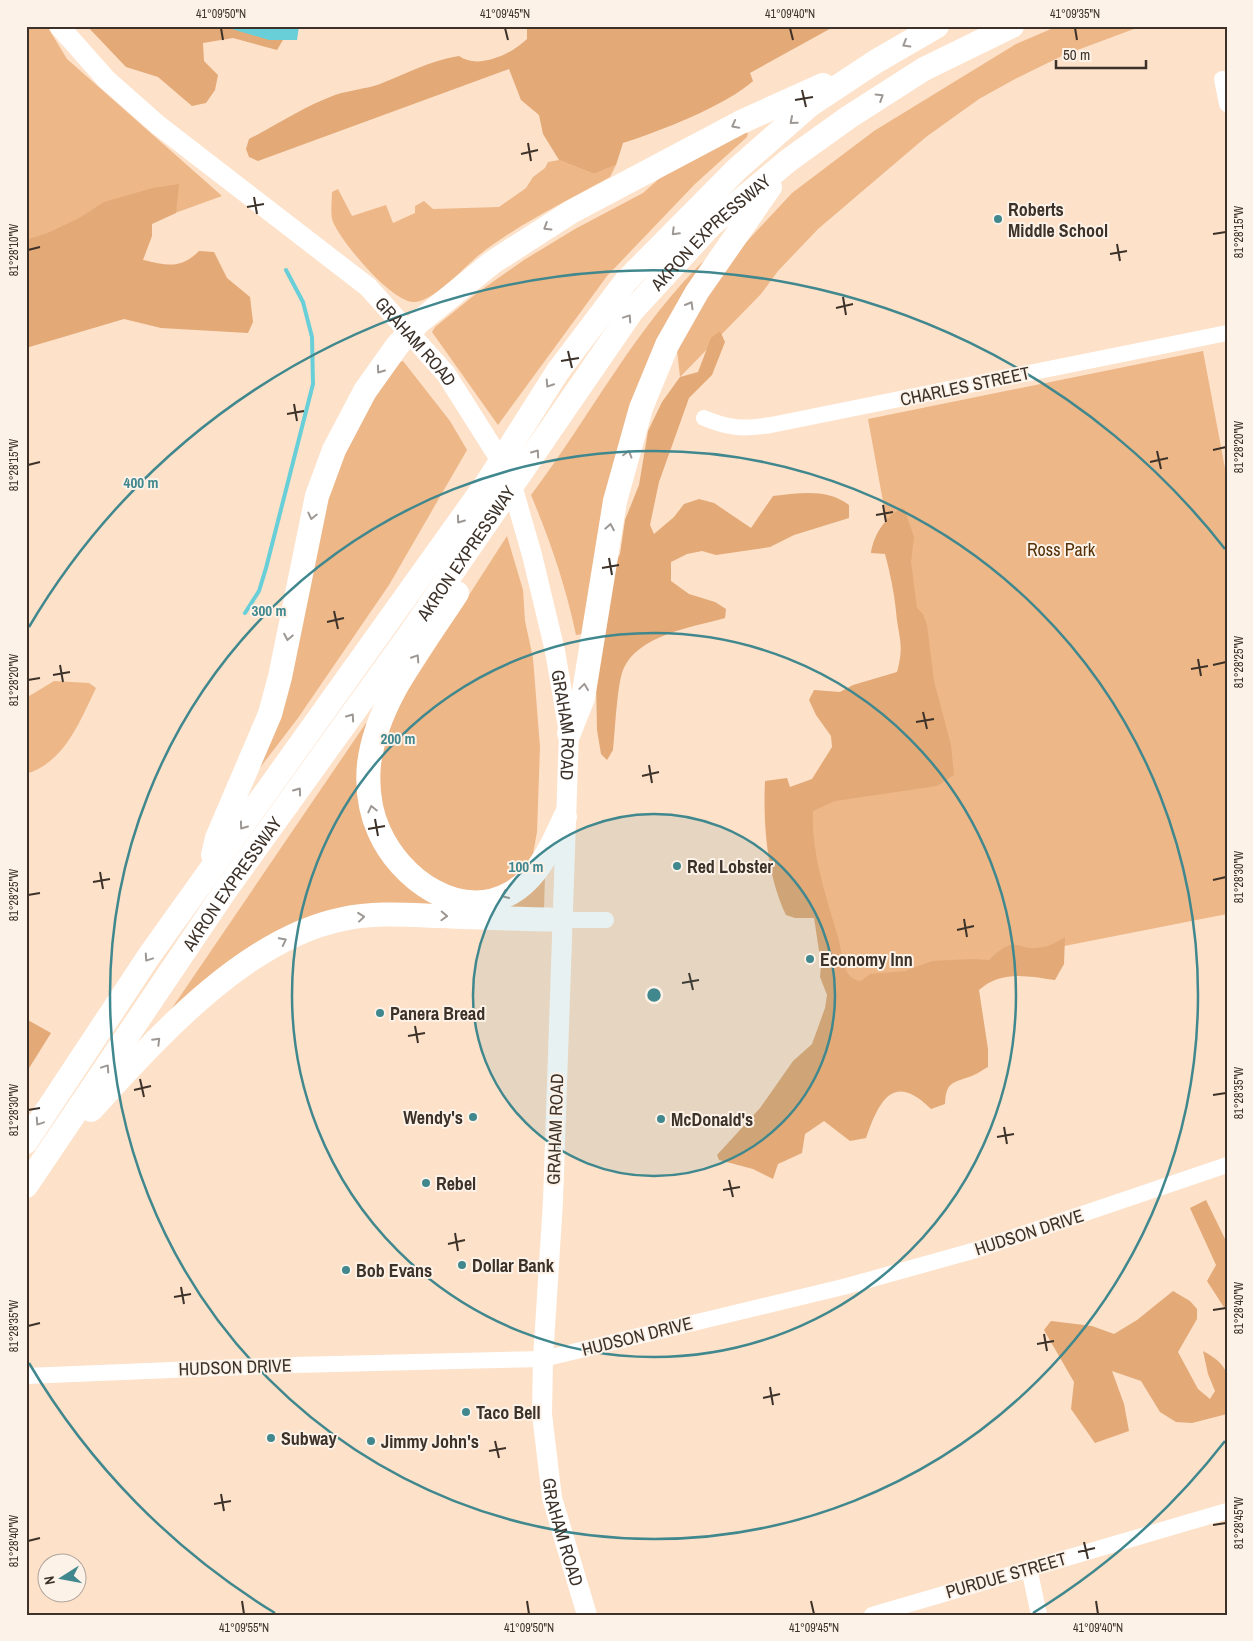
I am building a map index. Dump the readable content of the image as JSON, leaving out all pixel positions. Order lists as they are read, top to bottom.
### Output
{
  "streets": {
    "highway": ["AKRON EXPRESSWAY"],
    "main road": ["GRAHAM ROAD"],
    "street": ["CHARLES STREET", "HUDSON DRIVE", "PURDUE STREET"]
  },
  "crossings": [
    ["GRAHAM ROAD", "HUDSON DRIVE"]
  ],
  "parks": ["Ross Park"],
  "places": [
    "Roberts Middle School",
    "Red Lobster",
    "Economy Inn",
    "Panera Bread",
    "Wendy's",
    "McDonald's",
    "Rebel",
    "Dollar Bank",
    "Bob Evans",
    "Taco Bell",
    "Subway",
    "Jimmy John's"
  ],
  "scale_bar": "50 m",
  "north": "left",
  "coordinates": [
    "41°09'50\"N",
    "41°09'45\"N",
    "41°09'40\"N",
    "41°09'35\"N",
    "81°28'15\"W",
    "81°28'10\"W",
    "81°28'20\"W",
    "81°28'25\"W",
    "81°28'30\"W",
    "81°28'35\"W",
    "81°28'40\"W",
    "81°28'45\"W",
    "41°09'55\"N"
  ],
  "rings": [
    "400 m",
    "300 m",
    "200 m",
    "100 m"
  ]
}
